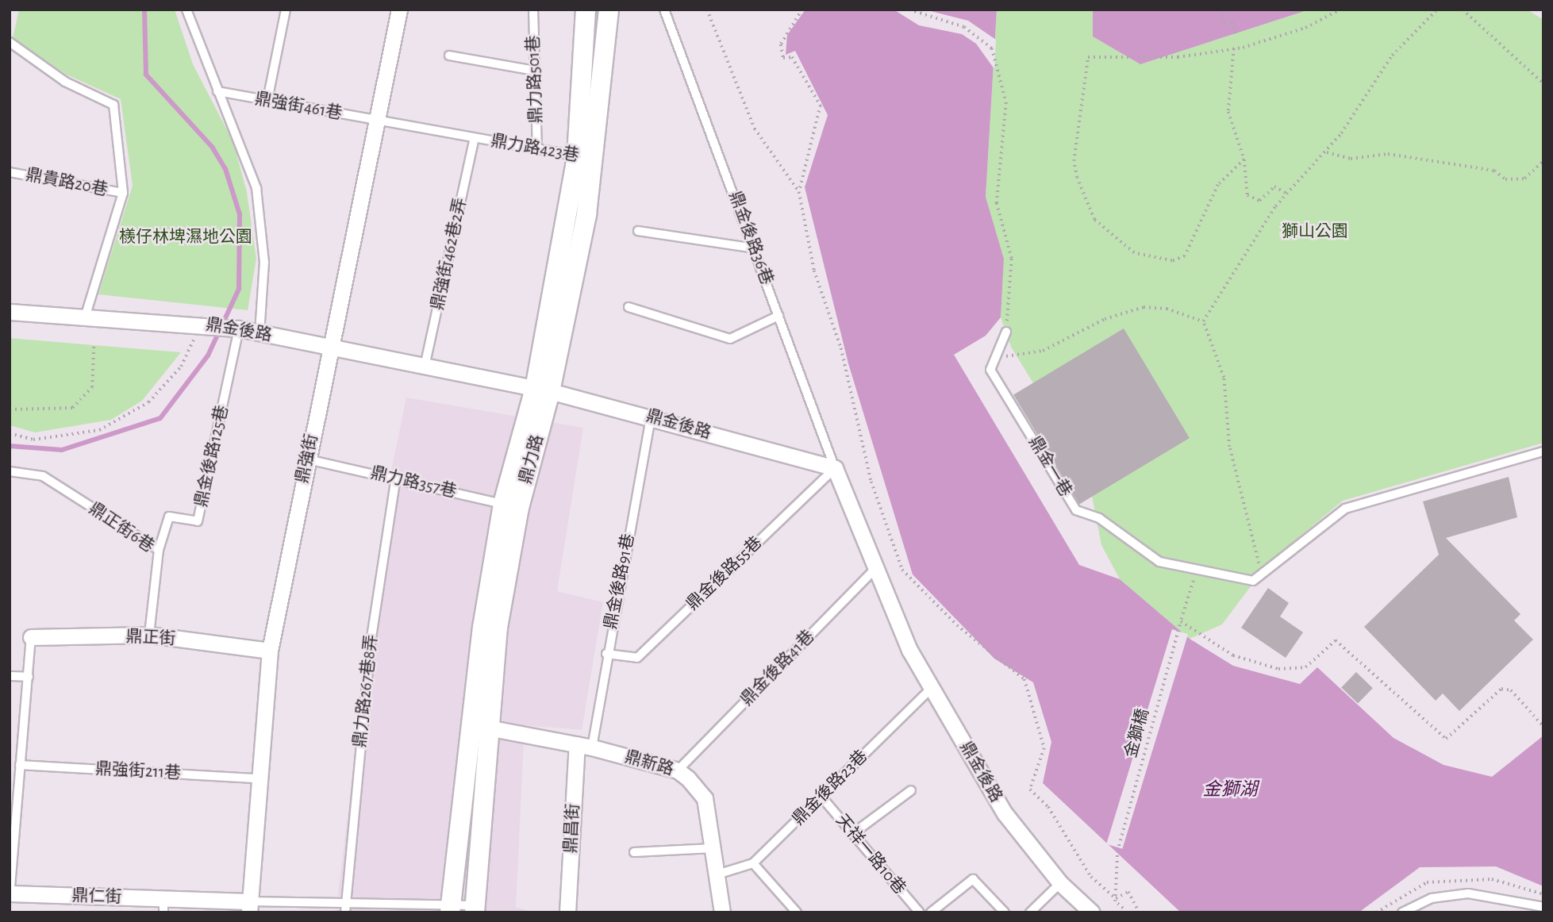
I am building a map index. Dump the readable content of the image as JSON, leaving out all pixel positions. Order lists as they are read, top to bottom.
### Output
{
  "streets": {
    "street": [
      "鼎金後路",
      "鼎強街",
      "鼎力路",
      "鼎正街",
      "鼎新路",
      "鼎昌街",
      "鼎仁街"
    ],
    "lane": [
      "鼎力路501巷",
      "鼎強街461巷",
      "鼎力路423巷",
      "鼎貴路20巷",
      "鼎金後路36巷",
      "鼎強街462巷2弄",
      "鼎金後路125巷",
      "鼎金一巷",
      "鼎力路357巷",
      "鼎正街6巷",
      "鼎金後路55巷",
      "鼎金後路91巷",
      "鼎金後路41巷",
      "鼎力路267巷8弄",
      "鼎強街211巷",
      "鼎金後路23巷",
      "天祥一路10巷"
    ],
    "path": ["金獅橋"]
  },
  "crossings": [
    ["鼎力路501巷", "鼎力路423巷"],
    ["鼎強街461巷", "鼎力路423巷"],
    ["鼎強街461巷", "鼎強街462巷2弄"],
    ["鼎強街461巷", "鼎強街"],
    ["鼎力路423巷", "鼎強街462巷2弄"],
    ["鼎力路423巷", "鼎力路"],
    ["鼎金後路36巷", "鼎金後路"],
    ["鼎金後路36巷", "鼎金後路55巷"],
    ["鼎強街462巷2弄", "鼎金後路"],
    ["鼎金後路", "鼎金後路125巷"],
    ["鼎金後路", "鼎強街"],
    ["鼎金後路", "鼎力路"],
    ["鼎金後路", "鼎金後路55巷"],
    ["鼎金後路", "鼎金後路91巷"],
    ["鼎金後路", "鼎金後路41巷"],
    ["鼎金後路", "鼎金後路23巷"],
    ["鼎金後路125巷", "鼎正街6巷"],
    ["鼎強街", "鼎力路357巷"],
    ["鼎強街", "鼎正街"],
    ["鼎強街", "鼎強街211巷"],
    ["鼎強街", "鼎仁街"],
    ["鼎力路", "鼎力路357巷"],
    ["鼎力路", "鼎新路"],
    ["鼎金一巷", "金獅橋"],
    ["鼎力路357巷", "鼎力路267巷8弄"],
    ["鼎正街6巷", "鼎正街"],
    ["鼎金後路55巷", "鼎金後路91巷"],
    ["鼎金後路91巷", "鼎新路"],
    ["鼎金後路91巷", "鼎昌街"],
    ["鼎金後路41巷", "鼎新路"],
    ["鼎新路", "鼎金後路23巷"],
    ["鼎新路", "鼎昌街"],
    ["鼎金後路23巷", "天祥一路10巷"]
  ],
  "water": ["金獅湖"],
  "parks": ["獅山公園", "檨仔林埤濕地公園"]
}
